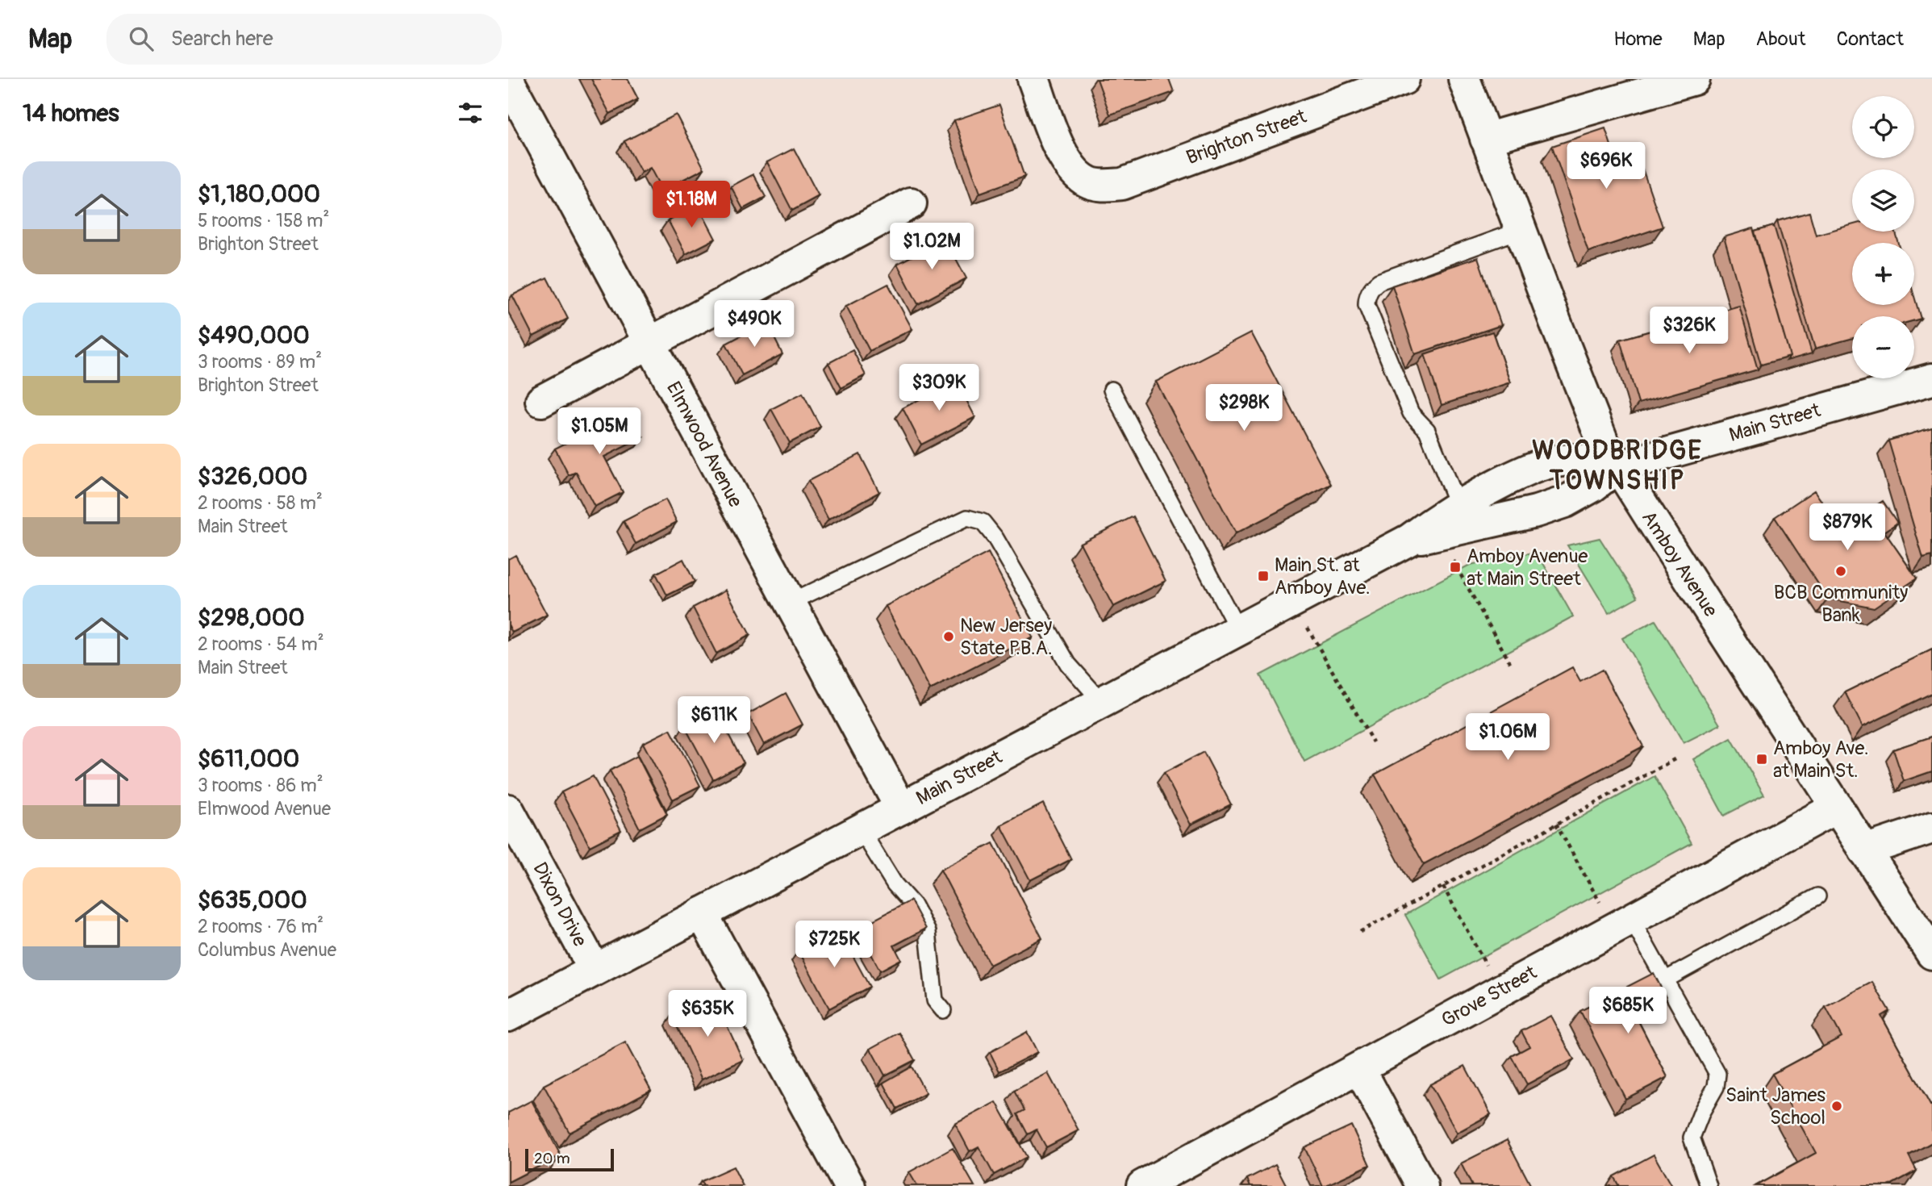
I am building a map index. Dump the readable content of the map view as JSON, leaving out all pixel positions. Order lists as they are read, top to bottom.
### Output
{
  "streets": {
    "street": [
      "Brighton Street",
      "Main Street",
      "Elmwood Avenue",
      "Amboy Avenue",
      "Dixon Drive",
      "Grove Street"
    ]
  },
  "crossings": [
    ["Main Street", "Elmwood Avenue"],
    ["Main Street", "Amboy Avenue"],
    ["Main Street", "Dixon Drive"],
    ["Amboy Avenue", "Grove Street"]
  ],
  "districts": ["WOODBRIDGE TOWNSHIP"],
  "places": {
    "transit": ["Amboy Avenue at Main Street", "Main St. at Amboy Ave.", "Amboy Ave. at Main St."],
    "other": ["BCB Community Bank", "New Jersey State P.B.A.", "Saint James School"]
  },
  "scale_bar": "20 m",
  "page": {
    "header": "Map",
    "search": "Search here",
    "nav": [
      "Home",
      "Map",
      "About",
      "Contact"
    ],
    "heading": "14 homes",
    "map_buttons": ["+", "−"],
    "price": [
      "$696K",
      "$1.18M",
      "$1.02M",
      "$490K",
      "$326K",
      "$309K",
      "$298K",
      "$1.05M",
      "$879K",
      "$611K",
      "$1.06M",
      "$725K",
      "$685K",
      "$635K"
    ],
    "list": [
      {
        "name": "$1,180,000",
        "note": "5 rooms · 158 m² · Brighton Street"
      },
      {
        "name": "$490,000",
        "note": "3 rooms · 89 m² · Brighton Street"
      },
      {
        "name": "$326,000",
        "note": "2 rooms · 58 m² · Main Street"
      },
      {
        "name": "$298,000",
        "note": "2 rooms · 54 m² · Main Street"
      },
      {
        "name": "$611,000",
        "note": "3 rooms · 86 m² · Elmwood Avenue"
      },
      {
        "name": "$635,000",
        "note": "2 rooms · 76 m² · Columbus Avenue"
      }
    ],
    "scale": "20 m"
  }
}
